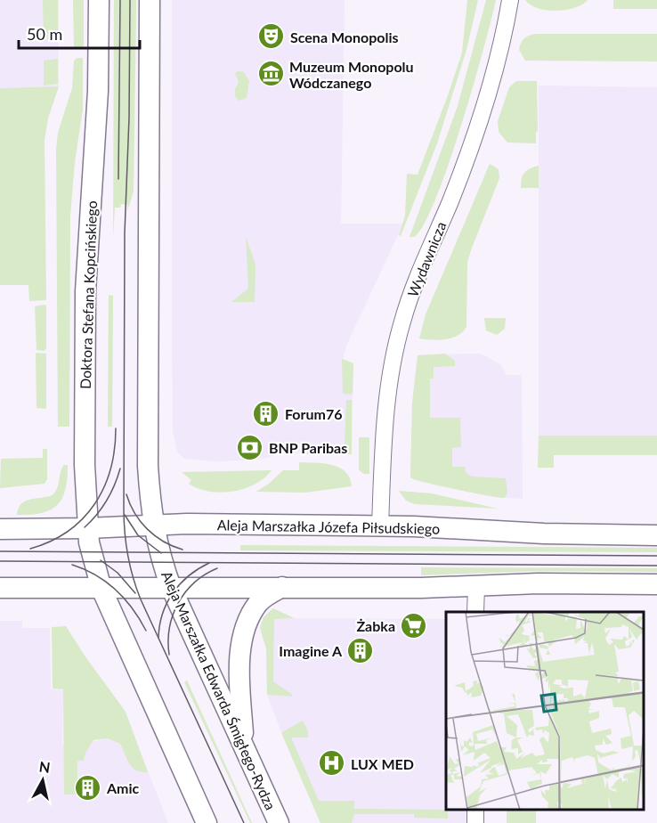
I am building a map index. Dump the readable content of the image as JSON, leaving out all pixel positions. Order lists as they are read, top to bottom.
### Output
{
  "streets": {
    "main road": ["Doktora Stefana Kopcińskiego", "Aleja Marszałka Józefa Piłsudskiego", "Aleja Marszałka Edwarda Śmigłego-Rydza"],
    "street": ["Wydawnicza"]
  },
  "crossings": [
    ["Wydawnicza", "Aleja Marszałka Józefa Piłsudskiego"],
    ["Doktora Stefana Kopcińskiego", "Aleja Marszałka Józefa Piłsudskiego"],
    ["Aleja Marszałka Józefa Piłsudskiego", "Aleja Marszałka Edwarda Śmigłego-Rydza"]
  ],
  "places": {
    "theatre": ["Scena Monopolis"],
    "museum": ["Muzeum Monopolu Wódczanego"],
    "building": ["Forum76", "Imagine A", "Amic"],
    "bank": ["BNP Paribas"],
    "supermarket": ["Żabka"],
    "hospital": ["LUX MED"]
  },
  "scale_bar": "50 m",
  "north": "top"
}
